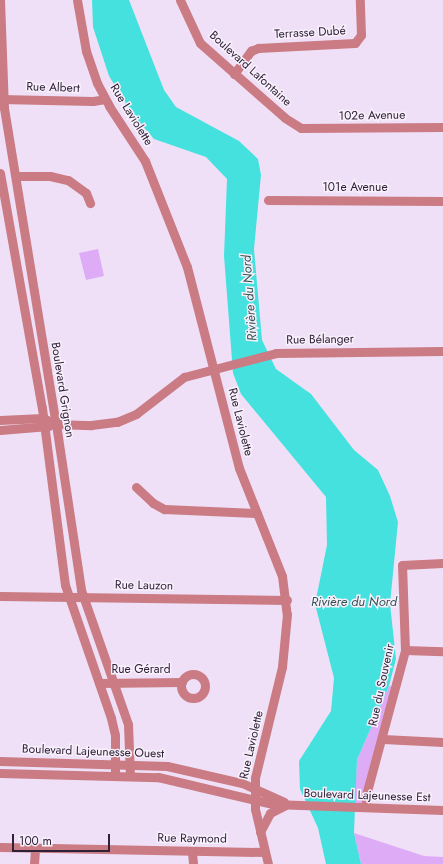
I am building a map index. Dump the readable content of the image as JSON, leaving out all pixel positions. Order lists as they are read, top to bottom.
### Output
{
  "streets": {
    "street": [
      "Terrasse Dubé",
      "Boulevard Lafontaine",
      "Rue Albert",
      "Rue Laviolette",
      "102e Avenue",
      "101e Avenue",
      "Rue Bélanger",
      "Boulevard Grignon",
      "Rue Lauzon",
      "Rue Gérard",
      "Rue du Souvenir",
      "Boulevard Lajeunesse Ouest",
      "Boulevard Lajeunesse Est",
      "Rue Raymond"
    ]
  },
  "crossings": [
    ["Terrasse Dubé", "Boulevard Lafontaine"],
    ["Boulevard Lafontaine", "102e Avenue"],
    ["Rue Albert", "Rue Laviolette"],
    ["Rue Albert", "Boulevard Grignon"],
    ["Rue Laviolette", "Rue Bélanger"],
    ["Rue Laviolette", "Rue Lauzon"],
    ["Rue Laviolette", "Boulevard Lajeunesse Ouest"],
    ["Rue Laviolette", "Boulevard Lajeunesse Est"],
    ["Rue Laviolette", "Rue Raymond"],
    ["Rue Bélanger", "Boulevard Grignon"],
    ["Boulevard Grignon", "Rue Lauzon"],
    ["Boulevard Grignon", "Rue Gérard"],
    ["Boulevard Grignon", "Boulevard Lajeunesse Ouest"],
    ["Rue du Souvenir", "Boulevard Lajeunesse Est"],
    ["Boulevard Lajeunesse Ouest", "Boulevard Lajeunesse Est"]
  ],
  "water": ["Rivière du Nord"],
  "scale_bar": "100 m"
}
